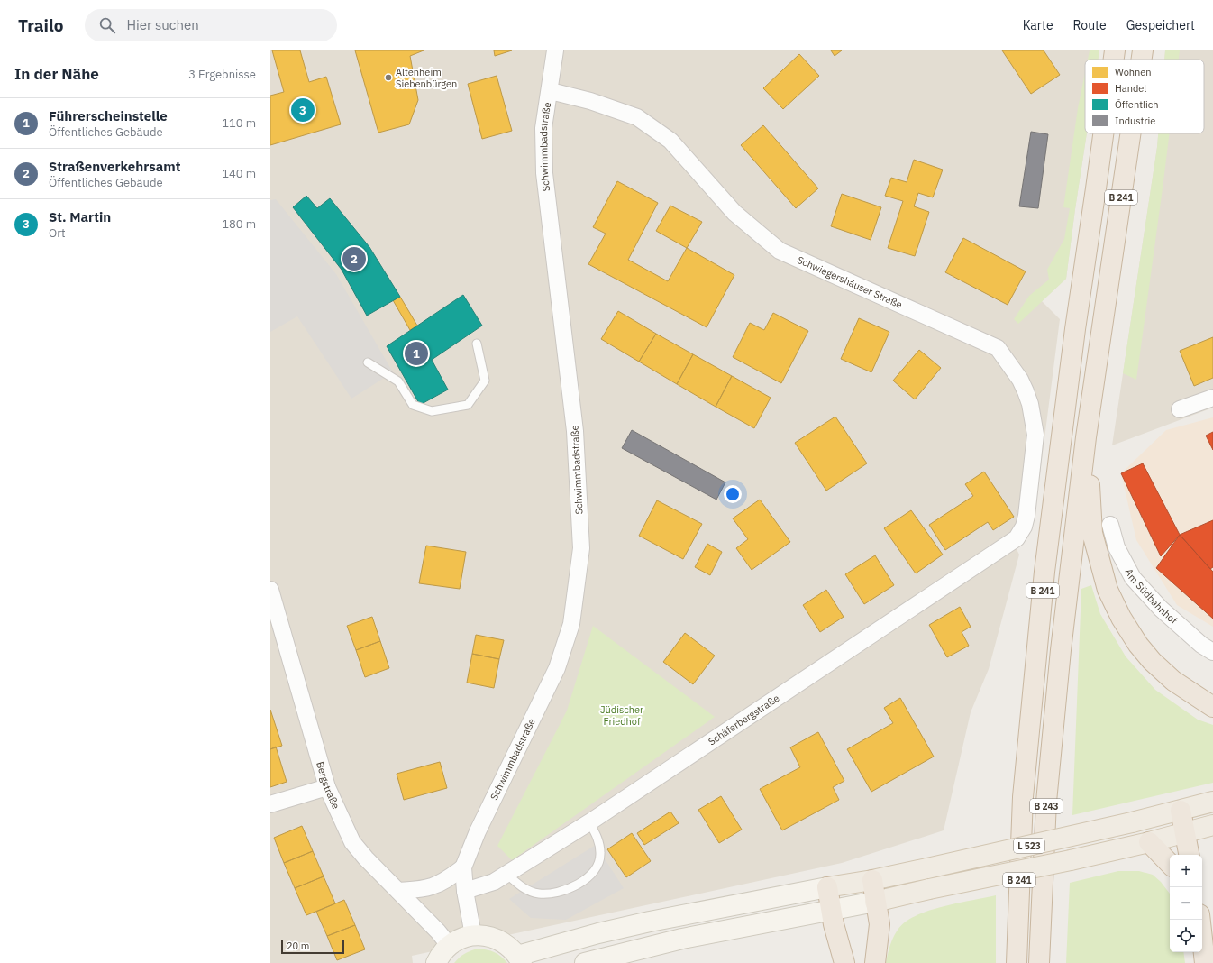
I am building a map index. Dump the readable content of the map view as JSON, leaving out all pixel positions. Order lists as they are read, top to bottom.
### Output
{
  "streets": {
    "highway": ["B 241", "B 243"],
    "main road": ["L 523"],
    "street": [
      "Schwimmbadstraße",
      "Schwiegershäuser Straße",
      "Am Südbahnhof",
      "Schäferbergstraße",
      "Bergstraße"
    ]
  },
  "crossings": [
    ["Schwimmbadstraße", "Schwiegershäuser Straße"],
    ["Schwimmbadstraße", "Schäferbergstraße"],
    ["B 241", "B 243"],
    ["Schwiegershäuser Straße", "Schäferbergstraße"]
  ],
  "parks": ["Jüdischer Friedhof"],
  "places": ["Altenheim Siebenbürgen"],
  "legend": [
    "Wohnen",
    "Handel",
    "Öffentlich",
    "Industrie"
  ],
  "scale_bar": "20 m",
  "page": {
    "header": "Trailo",
    "search": "Hier suchen",
    "nav": ["Karte", "Route", "Gespeichert"],
    "heading": ["In der Nähe", "3 Ergebnisse"],
    "pins": ["3", "2", "1"],
    "list": [
      {
        "mark": "1",
        "name": "Führerscheinstelle",
        "note": "Öffentliches Gebäude",
        "value": "110 m"
      },
      {
        "mark": "2",
        "name": "Straßenverkehrsamt",
        "note": "Öffentliches Gebäude",
        "value": "140 m"
      },
      {
        "mark": "3",
        "name": "St. Martin",
        "note": "Ort",
        "value": "180 m"
      }
    ],
    "map_buttons": ["+", "−"],
    "scale": "20 m"
  }
}
